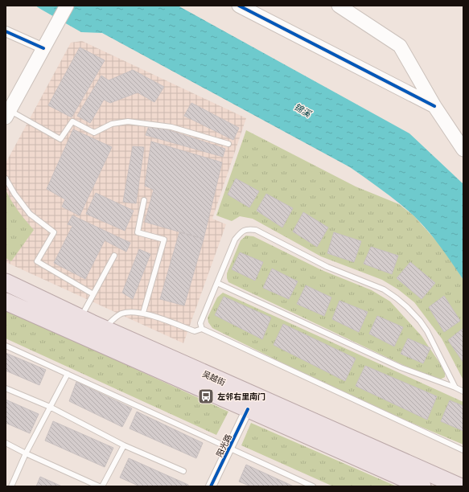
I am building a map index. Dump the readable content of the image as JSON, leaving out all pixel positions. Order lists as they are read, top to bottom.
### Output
{
  "streets": {
    "highway": ["吴越街"],
    "street": ["阳光路"]
  },
  "crossings": [
    ["吴越街", "阳光路"]
  ],
  "water": ["锦溪"],
  "places": {
    "bus stop": ["左邻右里南门"]
  }
}
